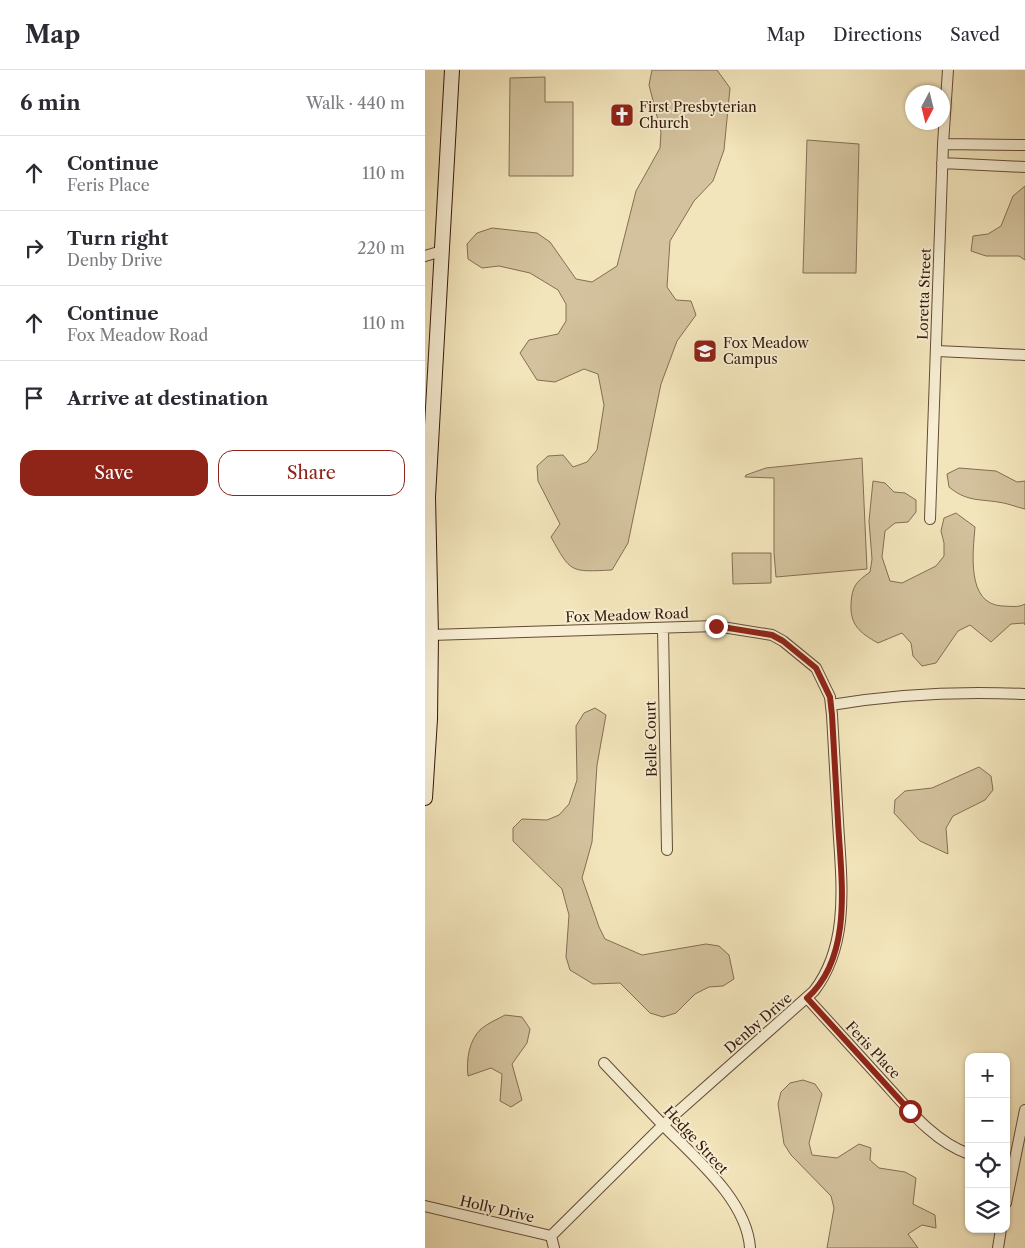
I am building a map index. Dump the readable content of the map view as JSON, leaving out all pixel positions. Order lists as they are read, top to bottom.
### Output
{
  "streets": {
    "street": [
      "Loretta Street",
      "Fox Meadow Road",
      "Belle Court",
      "Denby Drive",
      "Feris Place",
      "Hedge Street",
      "Holly Drive"
    ]
  },
  "crossings": [
    ["Fox Meadow Road", "Belle Court"],
    ["Fox Meadow Road", "Denby Drive"],
    ["Denby Drive", "Feris Place"],
    ["Denby Drive", "Hedge Street"],
    ["Denby Drive", "Holly Drive"]
  ],
  "places": {
    "church": ["First Presbyterian Church"],
    "school or university": ["Fox Meadow Campus"]
  },
  "north": "bottom",
  "page": {
    "header": "Map",
    "nav": ["Map", "Directions", "Saved"],
    "heading": ["6 min", "Walk · 440 m"],
    "list": [
      ["Continue", "Feris Place", "110 m"],
      ["Turn right", "Denby Drive", "220 m"],
      ["Continue", "Fox Meadow Road", "110 m"],
      "Arrive at destination"
    ],
    "buttons": ["Save", "Share"],
    "map_buttons": ["+", "−"]
  }
}
